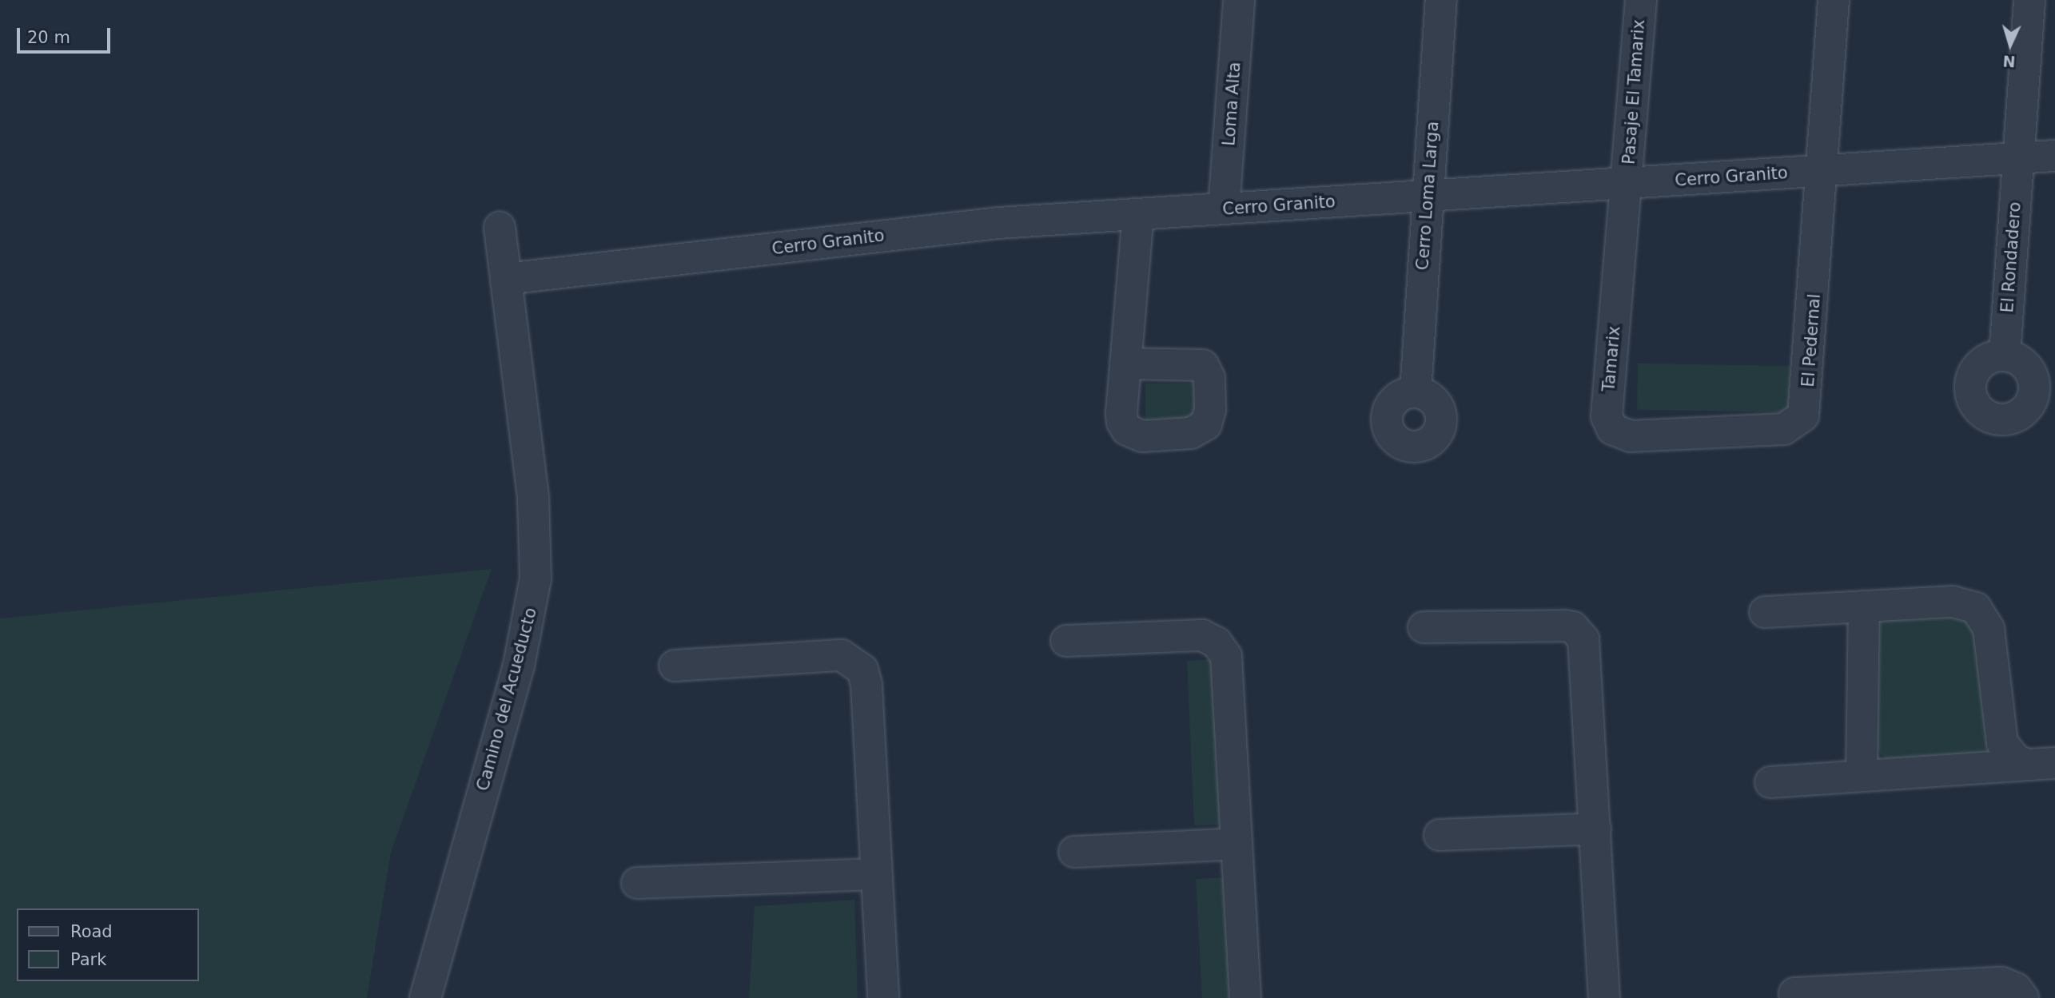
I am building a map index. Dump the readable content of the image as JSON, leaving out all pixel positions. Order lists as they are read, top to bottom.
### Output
{
  "streets": {
    "street": [
      "Pasaje El Tamarix",
      "Loma Alta",
      "Cerro Granito",
      "Cerro Loma Larga",
      "El Rondadero",
      "El Pedernal",
      "Tamarix",
      "Camino del Acueducto"
    ]
  },
  "crossings": [
    ["Pasaje El Tamarix", "Cerro Granito"],
    ["Pasaje El Tamarix", "Tamarix"],
    ["Loma Alta", "Cerro Granito"],
    ["Cerro Granito", "Cerro Loma Larga"],
    ["Cerro Granito", "El Rondadero"],
    ["Cerro Granito", "El Pedernal"],
    ["Cerro Granito", "Tamarix"],
    ["Cerro Granito", "Camino del Acueducto"],
    ["El Pedernal", "Tamarix"]
  ],
  "legend": ["Road", "Park"],
  "scale_bar": "20 m",
  "north": "bottom"
}
